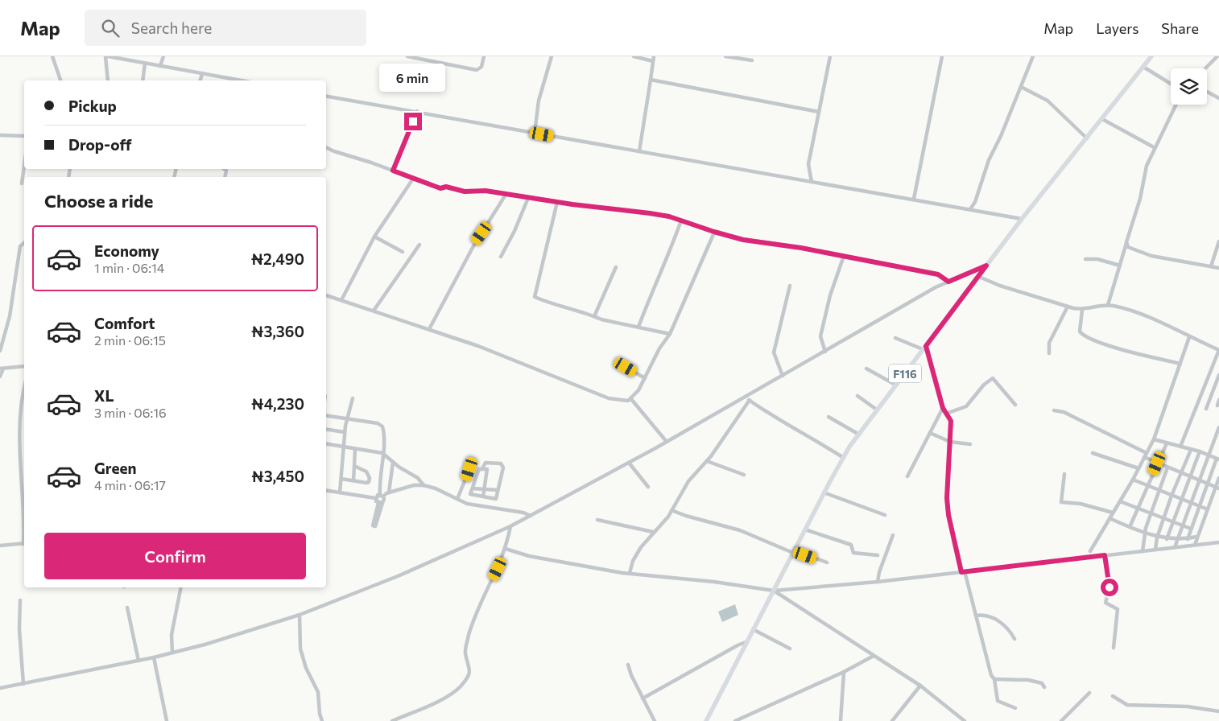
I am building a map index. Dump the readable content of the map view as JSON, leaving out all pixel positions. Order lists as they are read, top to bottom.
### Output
{
  "streets": {
    "main road": ["F116"]
  },
  "page": {
    "header": "Map",
    "search": "Search here",
    "nav": ["Map", "Layers", "Share"],
    "bubble": "6 min",
    "banner": ["Pickup", "Drop-off"],
    "heading": "Choose a ride",
    "list": [
      {
        "name": "Economy",
        "note": "1 min · 06:14",
        "value": "₦2,490"
      },
      {
        "name": "Comfort",
        "note": "2 min · 06:15",
        "value": "₦3,360"
      },
      {
        "name": "XL",
        "note": "3 min · 06:16",
        "value": "₦4,230"
      },
      {
        "name": "Green",
        "note": "4 min · 06:17",
        "value": "₦3,450"
      }
    ],
    "buttons": "Confirm"
  }
}
